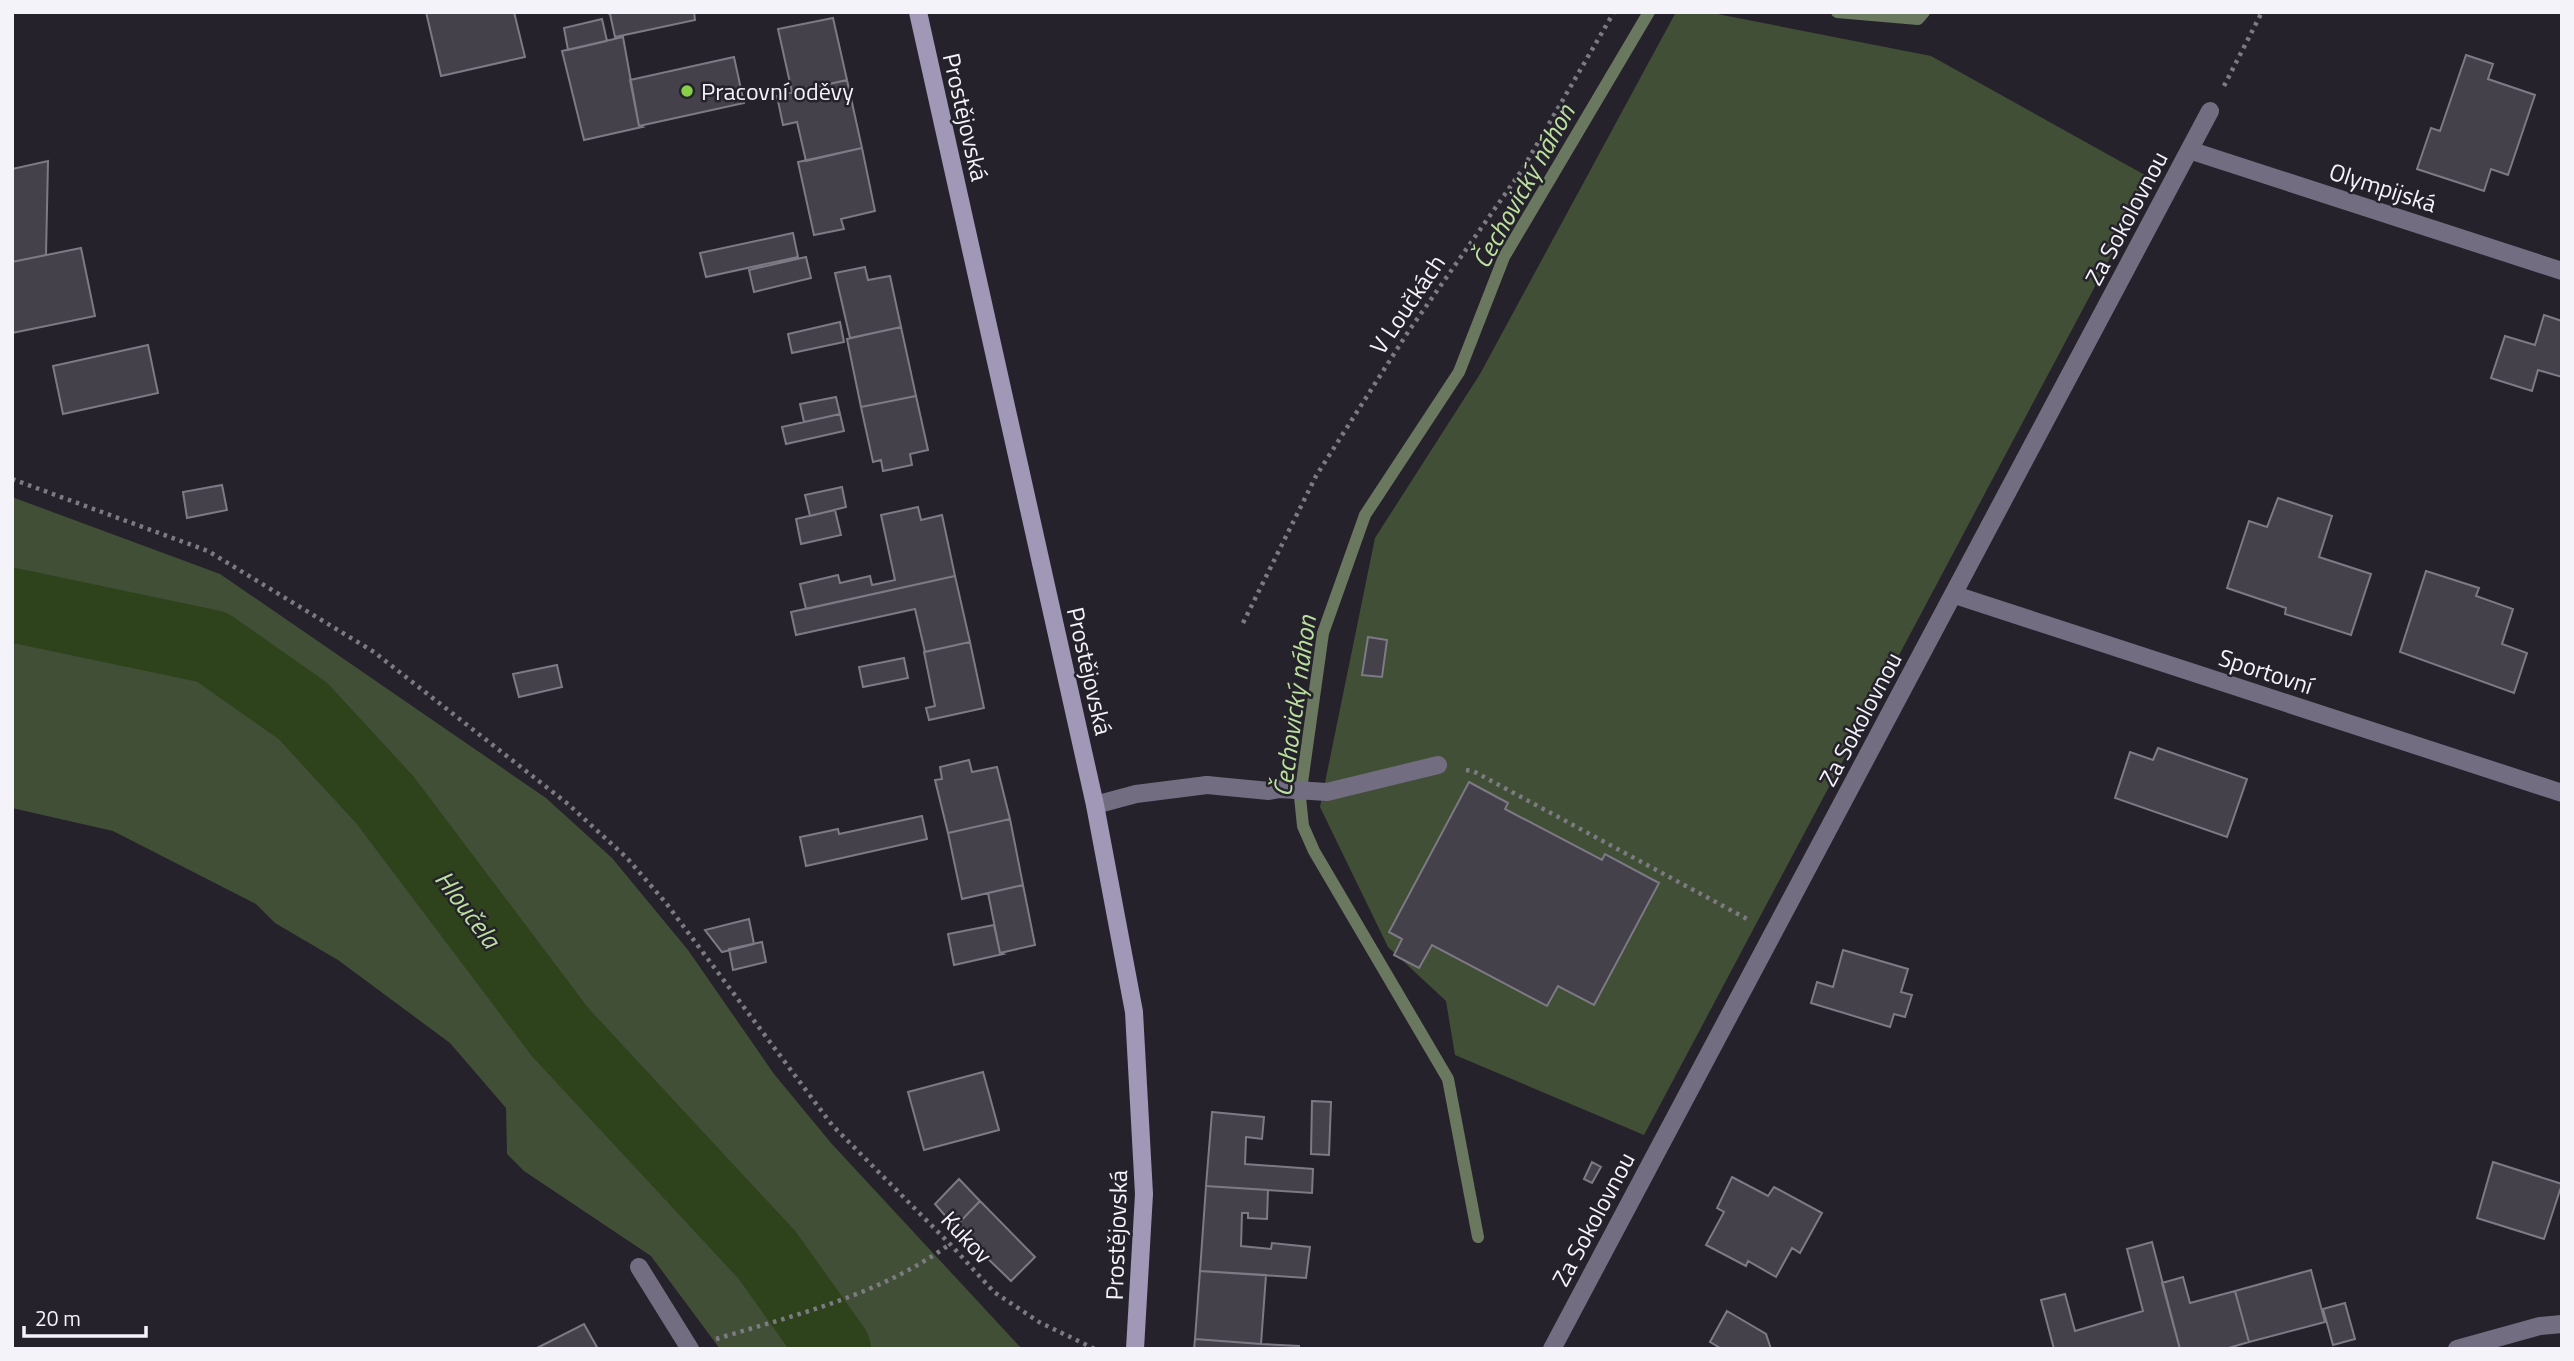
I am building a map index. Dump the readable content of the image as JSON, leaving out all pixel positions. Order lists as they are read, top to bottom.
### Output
{
  "streets": {
    "main road": ["Prostějovská"],
    "street": ["Olympijská", "Za Sokolovnou", "Sportovní"],
    "path": ["V Loučkách", "Kukov"]
  },
  "crossings": [
    ["Olympijská", "Za Sokolovnou"],
    ["Za Sokolovnou", "Sportovní"]
  ],
  "water": ["Čechovický náhon", "Hloučela"],
  "places": ["Pracovní oděvy"],
  "scale_bar": "20 m"
}
